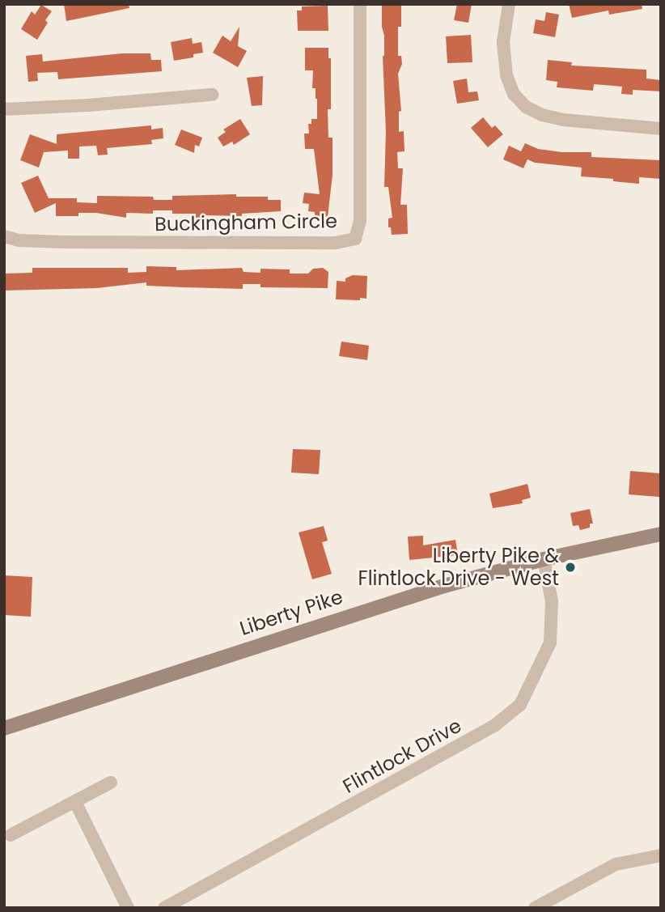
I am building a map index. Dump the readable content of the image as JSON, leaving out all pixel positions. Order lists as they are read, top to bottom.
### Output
{
  "streets": {
    "street": ["Buckingham Circle", "Liberty Pike", "Flintlock Drive"]
  },
  "crossings": [
    ["Liberty Pike", "Flintlock Drive"]
  ],
  "places": ["Liberty Pike & Flintlock Drive - West"]
}
